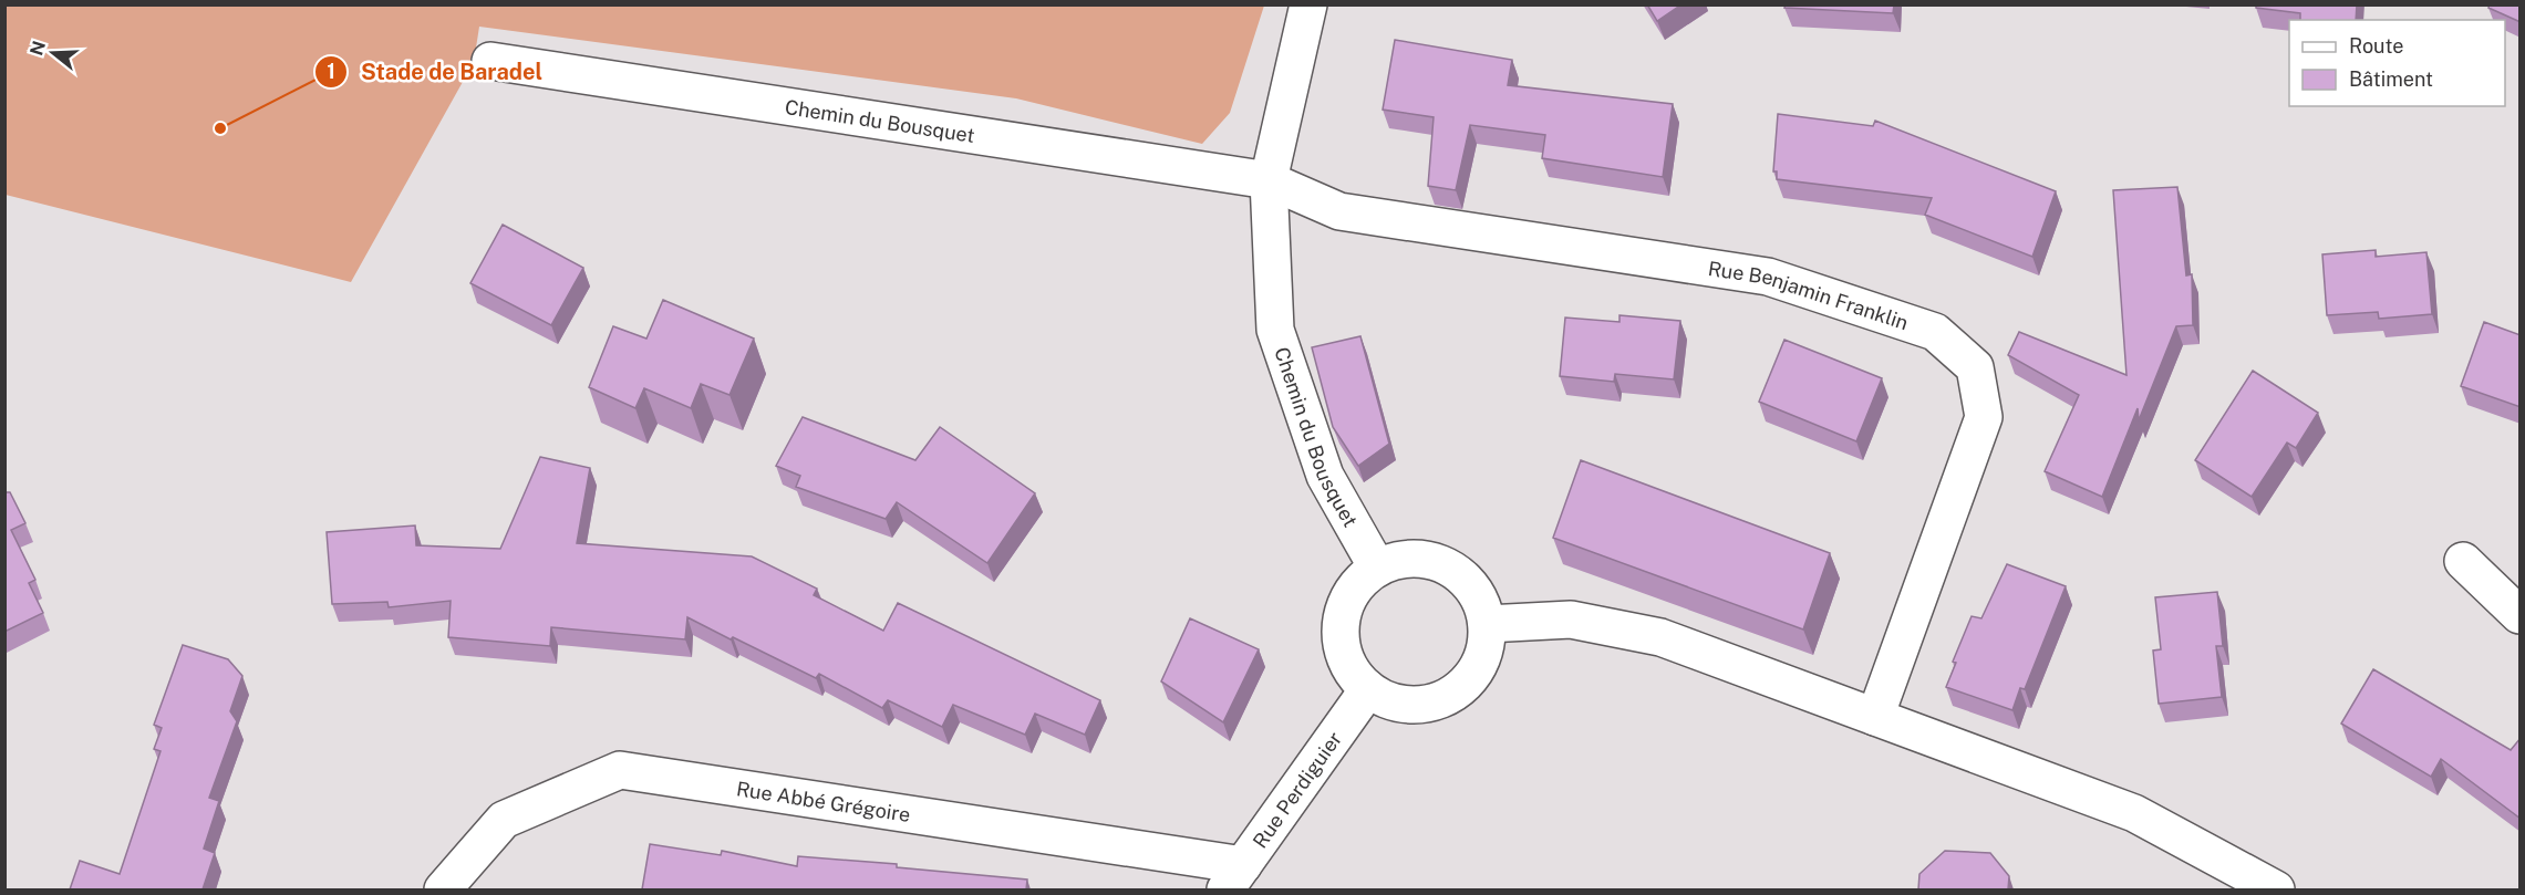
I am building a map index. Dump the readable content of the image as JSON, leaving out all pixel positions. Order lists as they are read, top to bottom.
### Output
{
  "streets": {
    "street": [
      "Chemin du Bousquet",
      "Rue Benjamin Franklin",
      "Rue Perdiguier",
      "Rue Abbé Grégoire"
    ]
  },
  "crossings": [
    ["Chemin du Bousquet", "Rue Benjamin Franklin"],
    ["Chemin du Bousquet", "Rue Perdiguier"],
    ["Rue Perdiguier", "Rue Abbé Grégoire"]
  ],
  "places": ["Stade de Baradel"],
  "legend": ["Route", "Bâtiment"],
  "north": "left"
}
